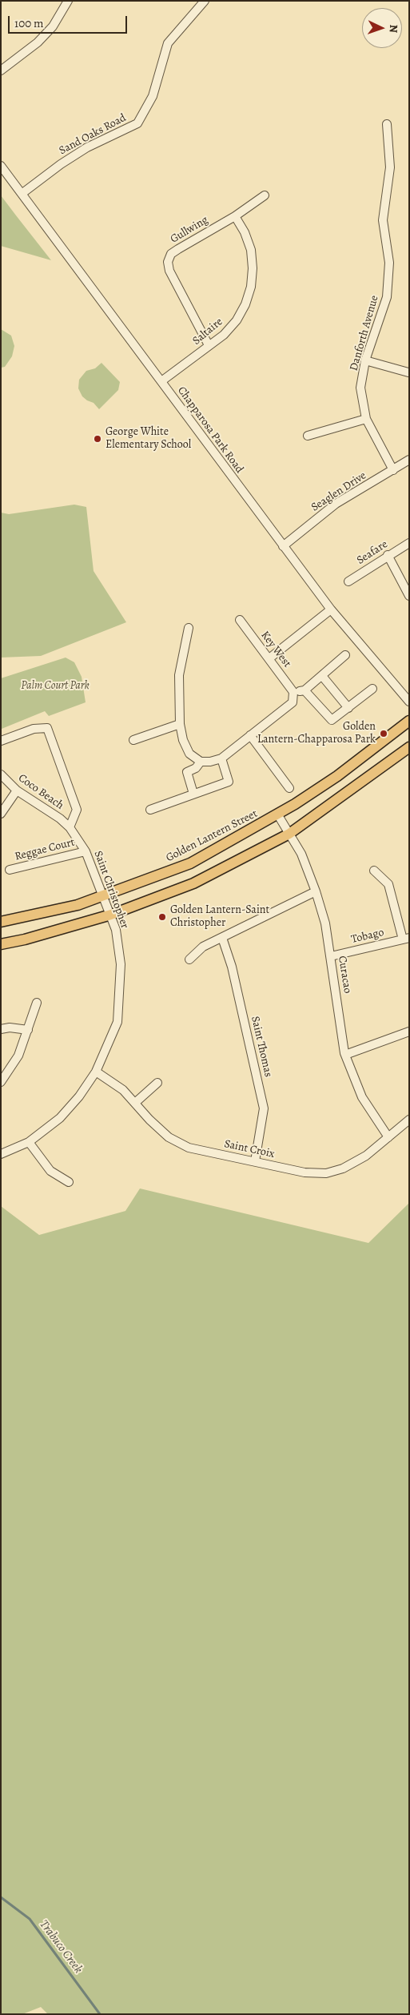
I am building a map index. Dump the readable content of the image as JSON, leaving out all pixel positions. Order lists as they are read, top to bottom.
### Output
{
  "streets": {
    "main road": ["Golden Lantern Street"],
    "street": [
      "Sand Oaks Road",
      "Gullwing",
      "Saltaire",
      "Danforth Avenue",
      "Chapparosa Park Road",
      "Seaglen Drive",
      "Seafare",
      "Key West",
      "Coco Beach",
      "Reggae Court",
      "Saint Christopher",
      "Tobago",
      "Curacao",
      "Saint Thomas",
      "Saint Croix"
    ]
  },
  "crossings": [
    ["Sand Oaks Road", "Chapparosa Park Road"],
    ["Gullwing", "Saltaire"],
    ["Saltaire", "Chapparosa Park Road"],
    ["Danforth Avenue", "Seaglen Drive"],
    ["Chapparosa Park Road", "Seaglen Drive"],
    ["Coco Beach", "Saint Christopher"],
    ["Golden Lantern Street", "Saint Christopher"],
    ["Golden Lantern Street", "Curacao"],
    ["Reggae Court", "Saint Christopher"],
    ["Saint Christopher", "Saint Croix"],
    ["Tobago", "Curacao"],
    ["Curacao", "Saint Croix"],
    ["Saint Thomas", "Saint Croix"]
  ],
  "water": ["Trabuco Creek"],
  "parks": ["Palm Court Park"],
  "places": ["George White Elementary School", "Golden Lantern-Chapparosa Park", "Golden Lantern-Saint Christopher"],
  "scale_bar": "100 m",
  "north": "right"
}
